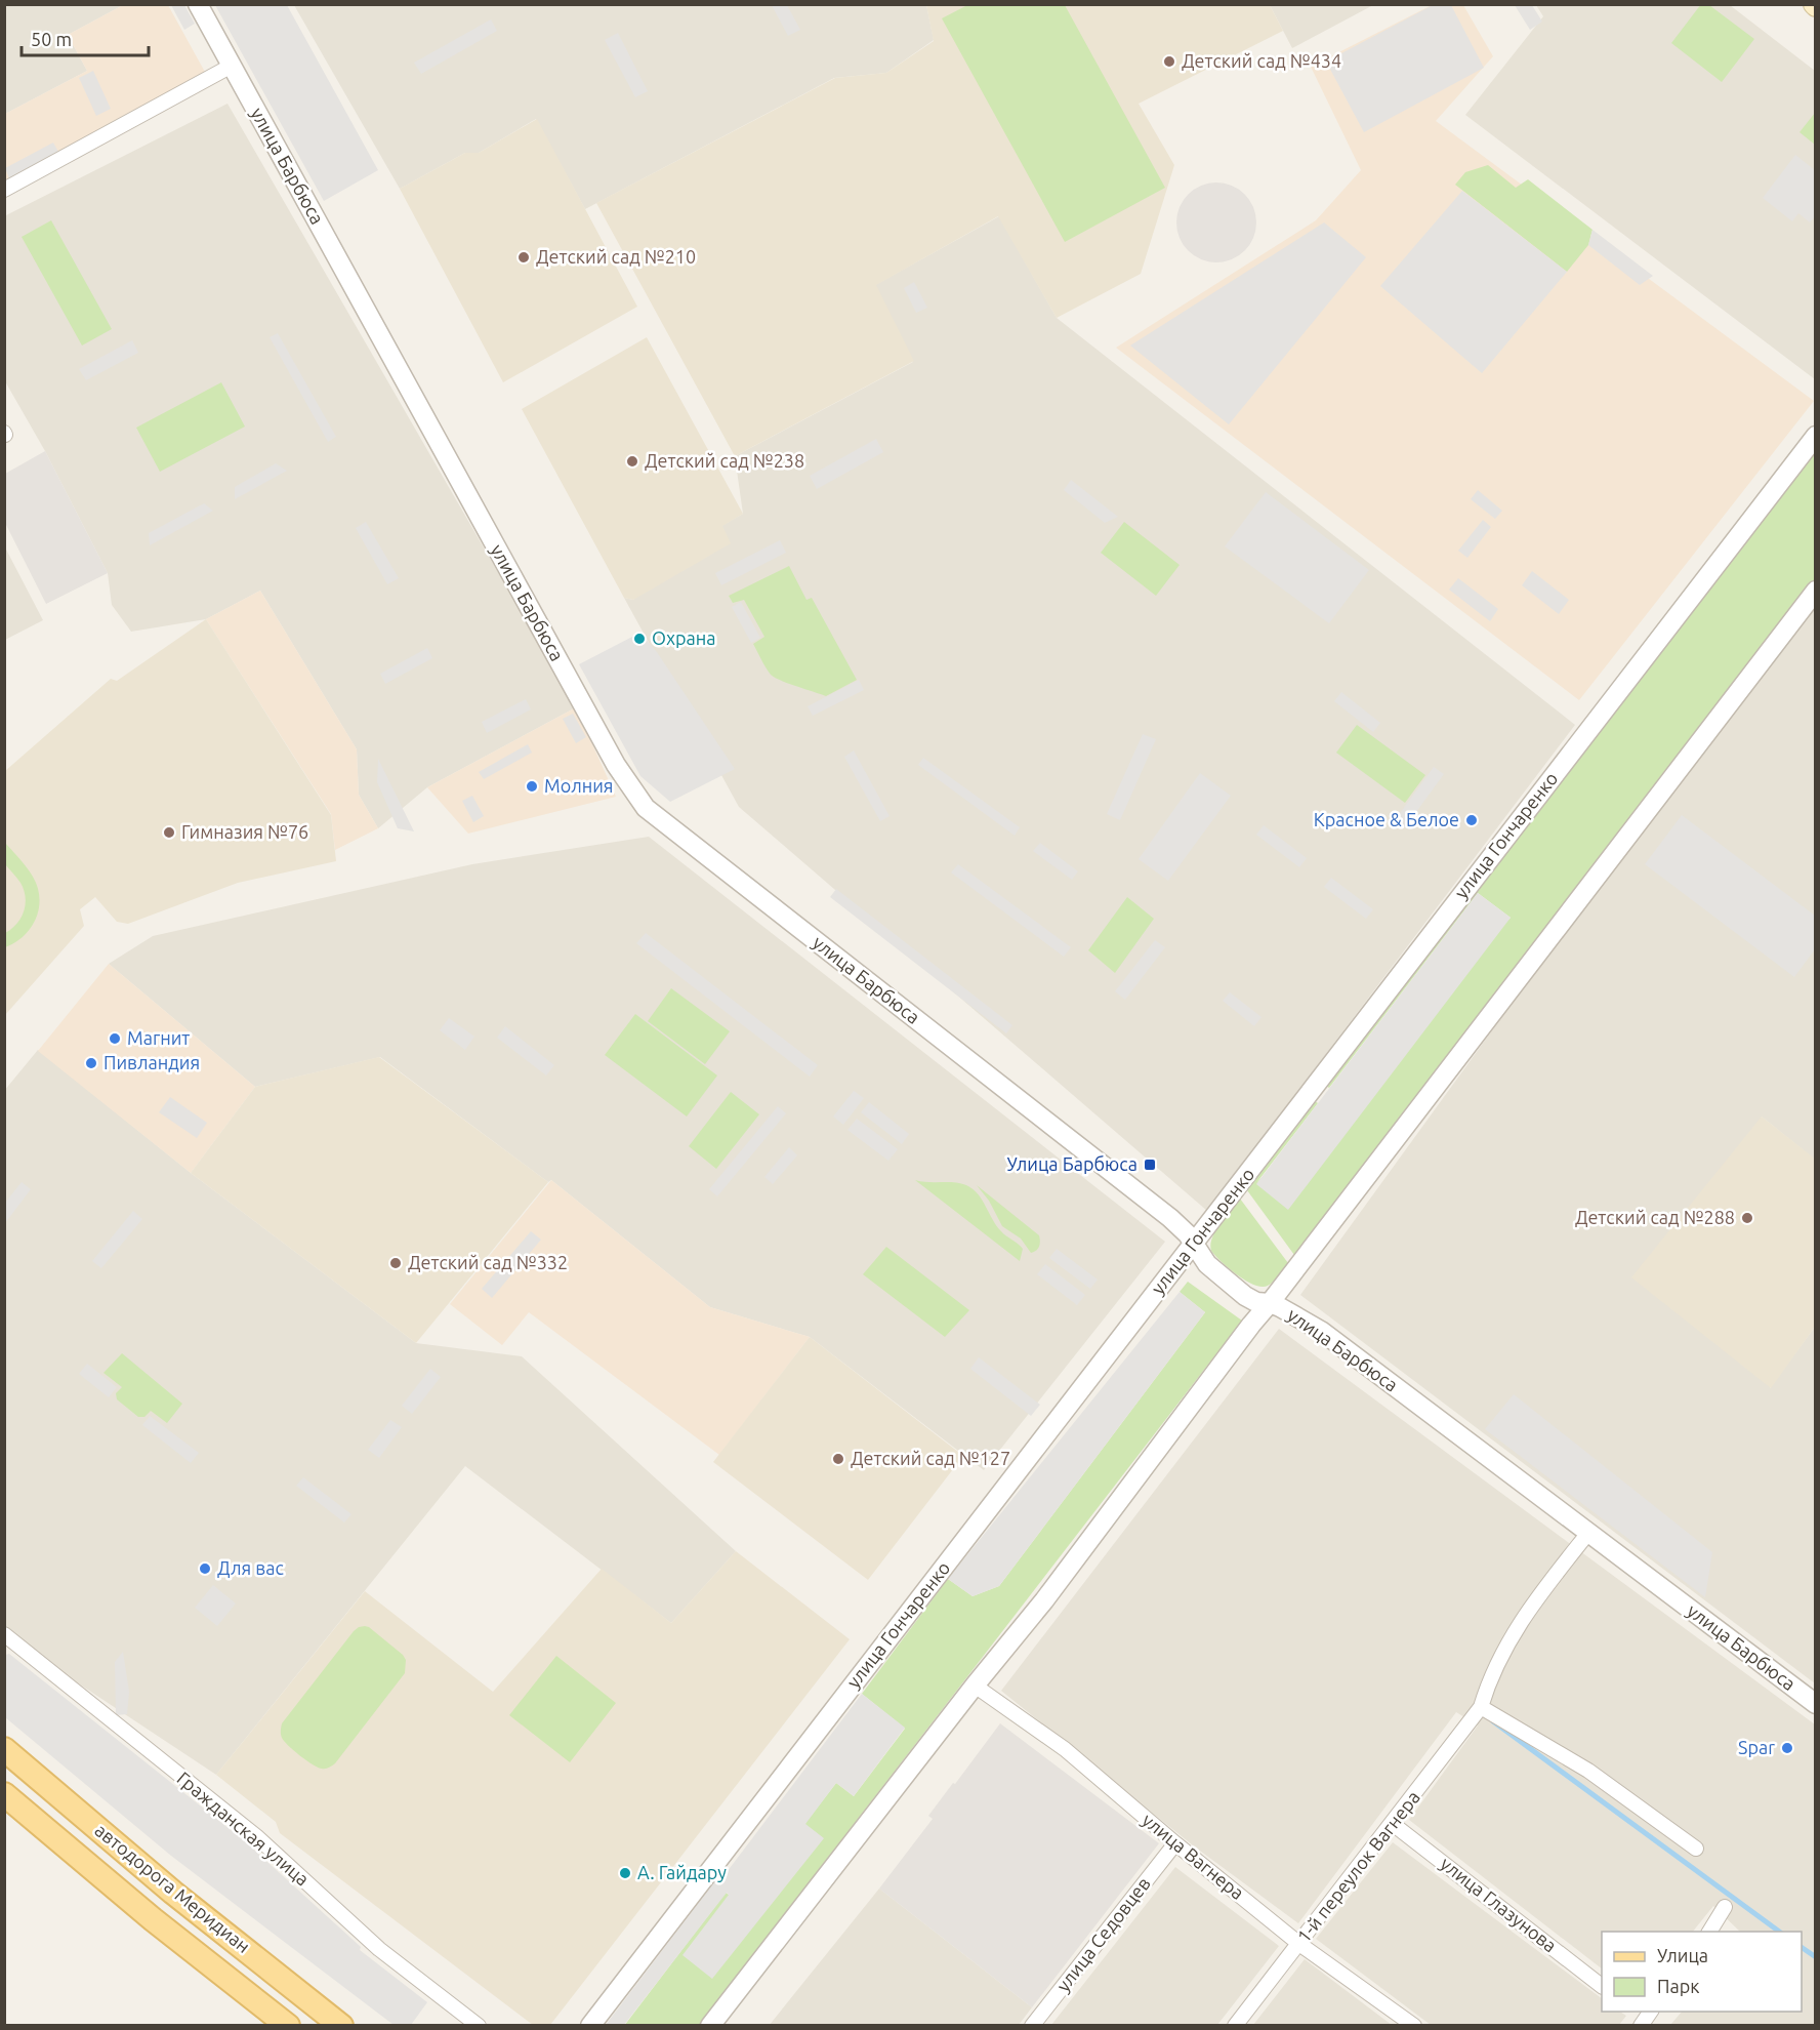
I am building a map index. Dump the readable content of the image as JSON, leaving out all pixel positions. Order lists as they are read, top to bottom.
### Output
{
  "streets": {
    "main road": ["автодорога Меридиан"],
    "street": [
      "улица Барбюса",
      "улица Гончаренко",
      "Гражданская улица",
      "улица Вагнера",
      "1-й переулок Вагнера",
      "улица Глазунова",
      "улица Седовцев"
    ]
  },
  "crossings": [
    ["улица Барбюса", "улица Гончаренко"],
    ["улица Барбюса", "1-й переулок Вагнера"],
    ["улица Вагнера", "1-й переулок Вагнера"],
    ["улица Вагнера", "улица Седовцев"],
    ["1-й переулок Вагнера", "улица Глазунова"]
  ],
  "places": {
    "other": [
      "Детский сад №434",
      "Детский сад №210",
      "Детский сад №238",
      "Охрана",
      "Молния",
      "Красное & Белое",
      "Гимназия №76",
      "Магнит",
      "Пивландия",
      "Детский сад №288",
      "Детский сад №332",
      "Детский сад №127",
      "Для вас",
      "Spar",
      "А. Гайдару"
    ],
    "transit": ["Улица Барбюса"]
  },
  "legend": ["Улица", "Парк"],
  "scale_bar": "50 m"
}
